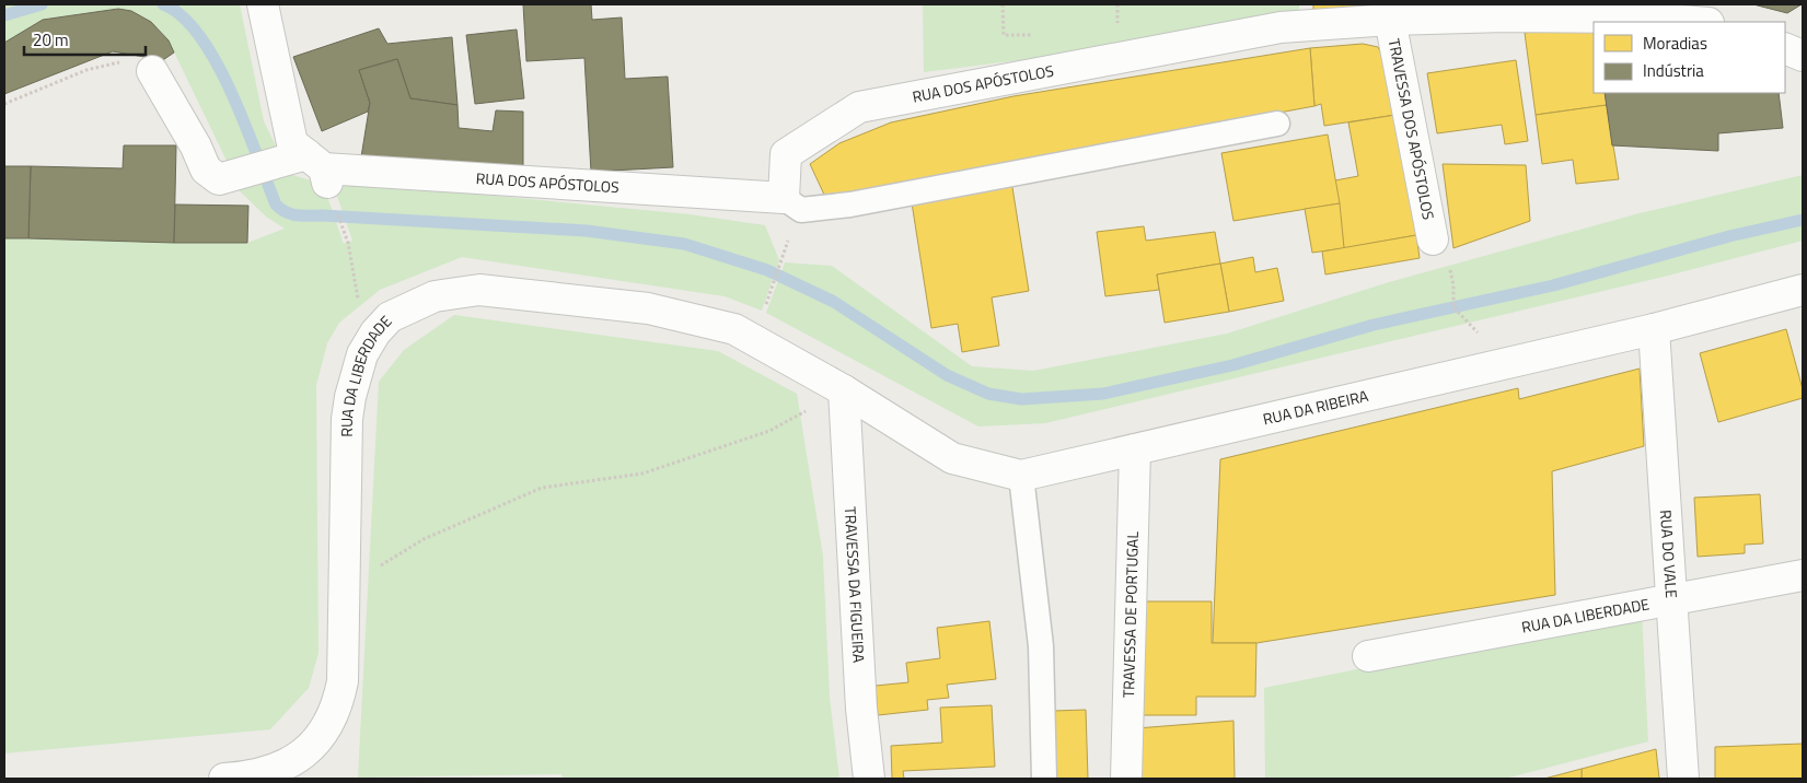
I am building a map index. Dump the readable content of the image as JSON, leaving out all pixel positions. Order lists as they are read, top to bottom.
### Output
{
  "streets": {
    "street": [
      "RUA DOS APÓSTOLOS",
      "TRAVESSA DOS APÓSTOLOS",
      "RUA DA LIBERDADE",
      "RUA DA RIBEIRA",
      "RUA DO VALE",
      "TRAVESSA DA FIGUEIRA",
      "TRAVESSA DE PORTUGAL"
    ]
  },
  "crossings": [
    ["RUA DOS APÓSTOLOS", "TRAVESSA DOS APÓSTOLOS"],
    ["RUA DA LIBERDADE", "RUA DA RIBEIRA"],
    ["RUA DA LIBERDADE", "RUA DO VALE"],
    ["RUA DA LIBERDADE", "TRAVESSA DA FIGUEIRA"],
    ["RUA DA RIBEIRA", "RUA DO VALE"],
    ["RUA DA RIBEIRA", "TRAVESSA DA FIGUEIRA"],
    ["RUA DA RIBEIRA", "TRAVESSA DE PORTUGAL"]
  ],
  "legend": ["Moradias", "Indústria"],
  "scale_bar": "20 m"
}
